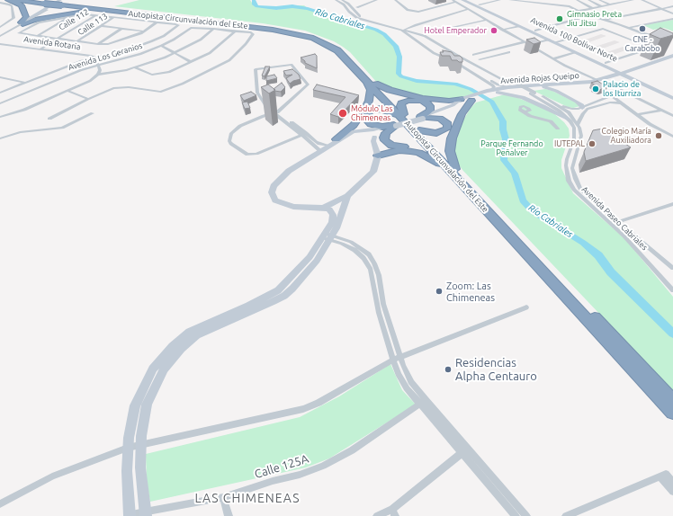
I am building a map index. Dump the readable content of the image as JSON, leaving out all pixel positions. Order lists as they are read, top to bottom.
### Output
{
  "streets": {
    "highway": ["Autopista Circunvalación del Este"],
    "street": [
      "Calle 112",
      "Calle 113",
      "Avenida 100 Bolívar Norte",
      "Avenida Rotaria",
      "Avenida Los Geranios",
      "Avenida Rojas Queipo",
      "Avenida Paseo Cabriales",
      "Calle 125A"
    ]
  },
  "crossings": [
    ["Calle 112", "Avenida Rotaria"],
    ["Avenida 100 Bolívar Norte", "Avenida Rojas Queipo"],
    ["Avenida Rojas Queipo", "Avenida Paseo Cabriales"]
  ],
  "districts": ["LAS CHIMENEAS"],
  "water": ["Río Cabriales"],
  "parks": ["Parque Fernando Peñalver"],
  "places": [
    "Gimnasio Preta Jiu Jitsu",
    "CNE - Carabobo",
    "Hotel Emperador",
    "Palacio de los Iturriza",
    "Módulo Las Chimeneas",
    "Colegio María Auxiliadora",
    "IUTEPAL",
    "Zoom: Las Chimeneas",
    "Residencias Alpha Centauro"
  ]
}
